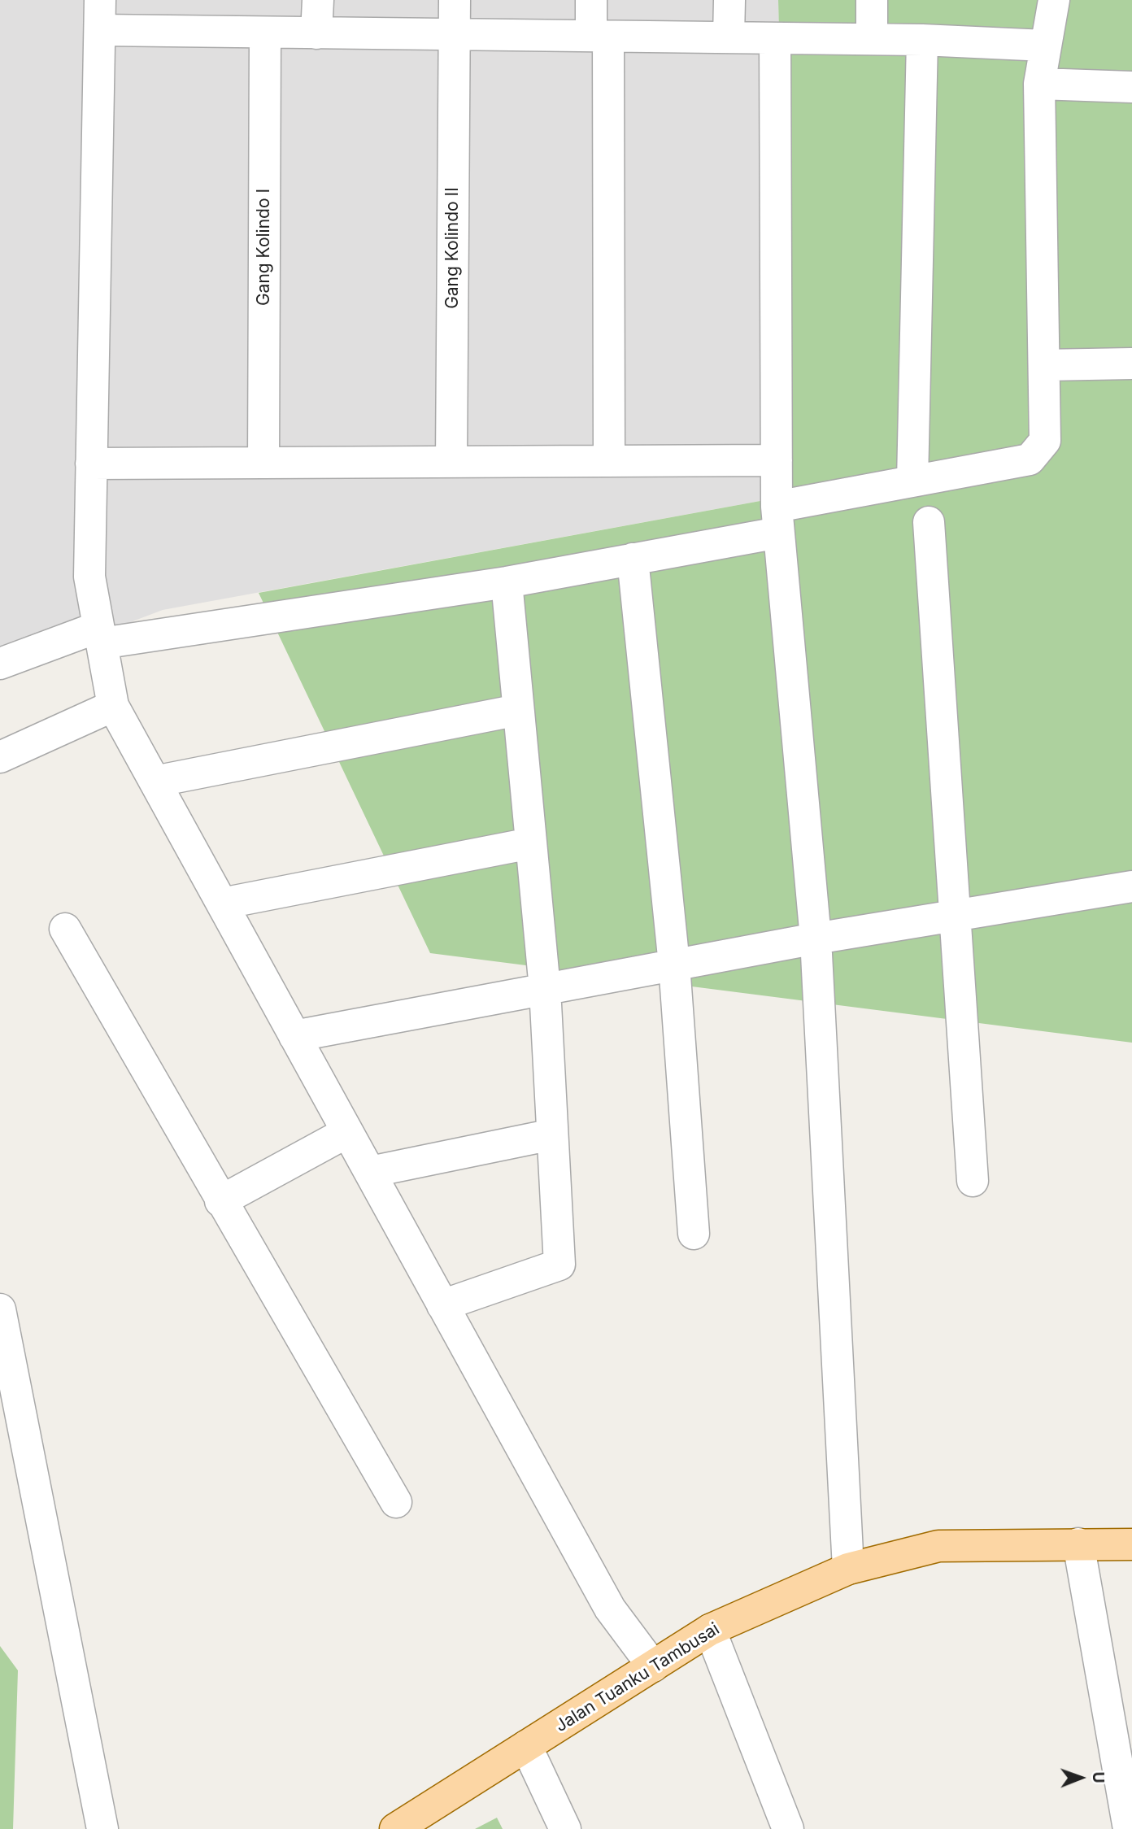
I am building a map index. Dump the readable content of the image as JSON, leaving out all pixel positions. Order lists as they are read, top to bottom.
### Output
{
  "streets": {
    "main road": ["Jalan Tuanku Tambusai"],
    "street": ["Gang Kolindo I", "Gang Kolindo II"]
  },
  "north": "right"
}
